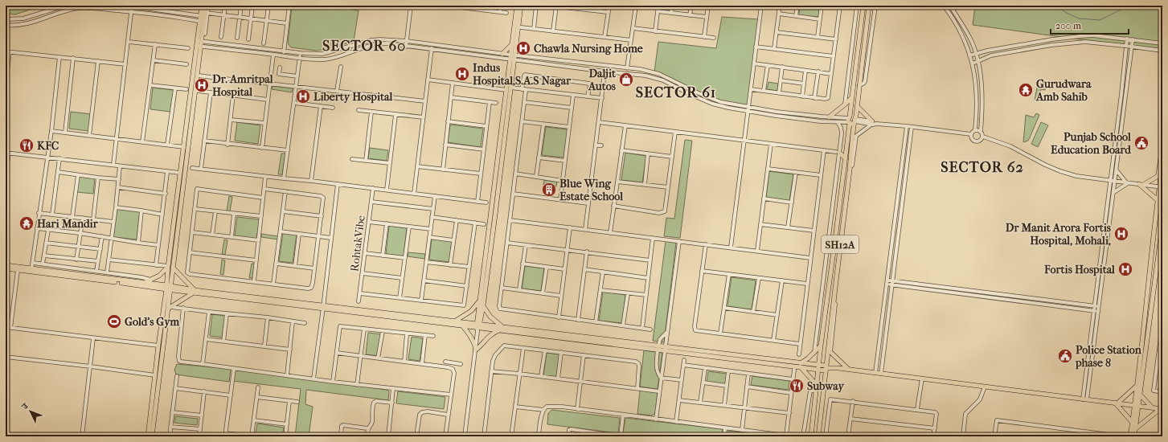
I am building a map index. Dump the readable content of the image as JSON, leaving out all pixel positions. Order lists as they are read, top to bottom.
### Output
{
  "streets": {
    "main road": ["SH12A"],
    "street": ["RohtakVibe"]
  },
  "districts": ["SECTOR 60", "SECTOR 61", "SECTOR 62"],
  "places": {
    "hospital": [
      "Chawla Nursing Home",
      "Indus Hospital,S.A.S Nagar",
      "Dr. Amritpal Hospital",
      "Liberty Hospital",
      "Dr Manit Arora Fortis Hospital, Mohali,",
      "Fortis Hospital"
    ],
    "shop": ["Daljit Autos"],
    "temple": ["Gurudwara Amb Sahib", "Hari Mandir"],
    "public building": ["Punjab School Education Board", "Police Station phase 8"],
    "restaurant": ["KFC", "Subway"],
    "building": ["Blue Wing Estate School"],
    "sports": ["Gold's Gym"]
  },
  "scale_bar": "200 m",
  "north": "top left"
}
